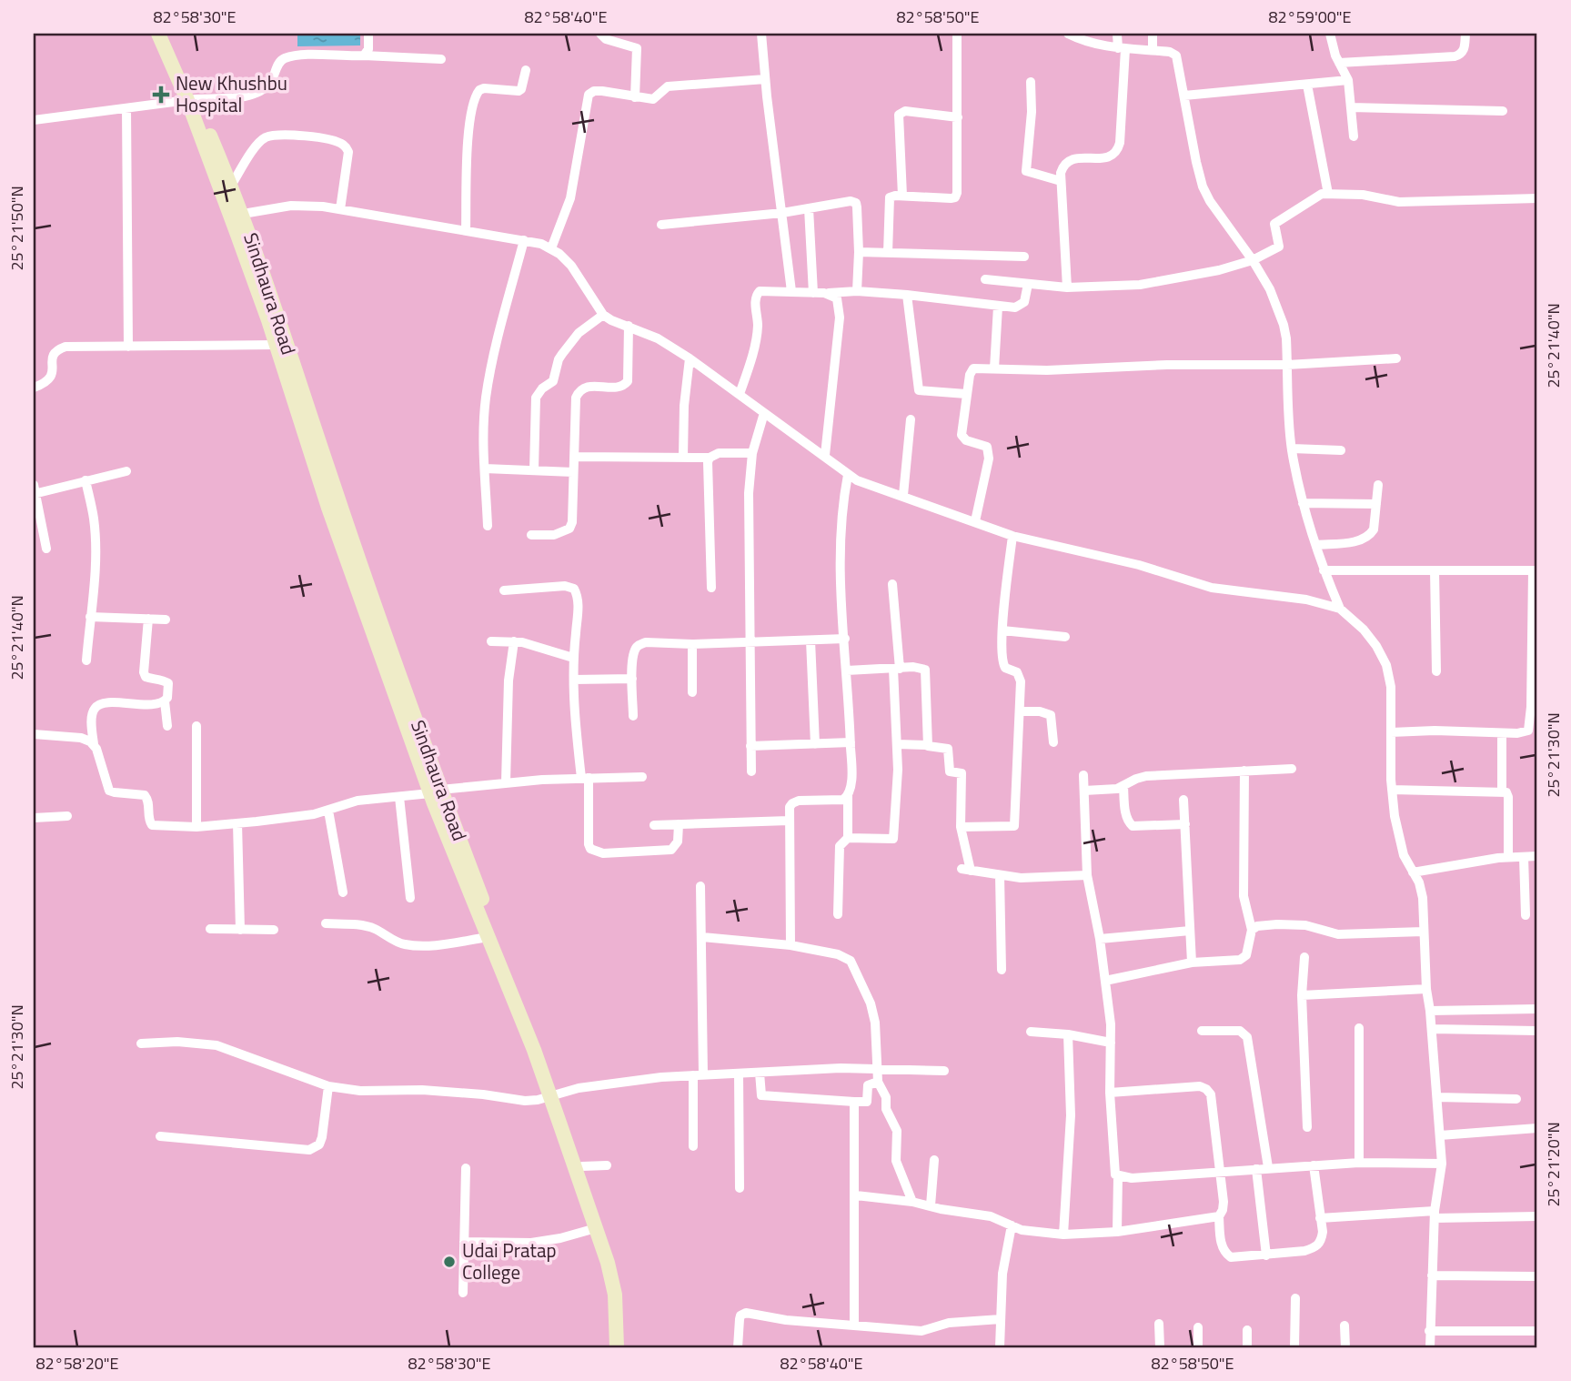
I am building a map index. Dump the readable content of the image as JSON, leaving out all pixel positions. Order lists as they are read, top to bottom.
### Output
{
  "streets": {
    "street": ["Sindhaura Road"]
  },
  "places": {
    "health": ["New Khushbu Hospital"],
    "other": ["Udai Pratap College"]
  },
  "coordinates": [
    "82°58'30\"E",
    "82°58'40\"E",
    "82°58'50\"E",
    "82°59'00\"E",
    "25°21'50\"N",
    "25°21'40\"N",
    "25°21'30\"N",
    "25°21'20\"N",
    "82°58'20\"E"
  ]
}
